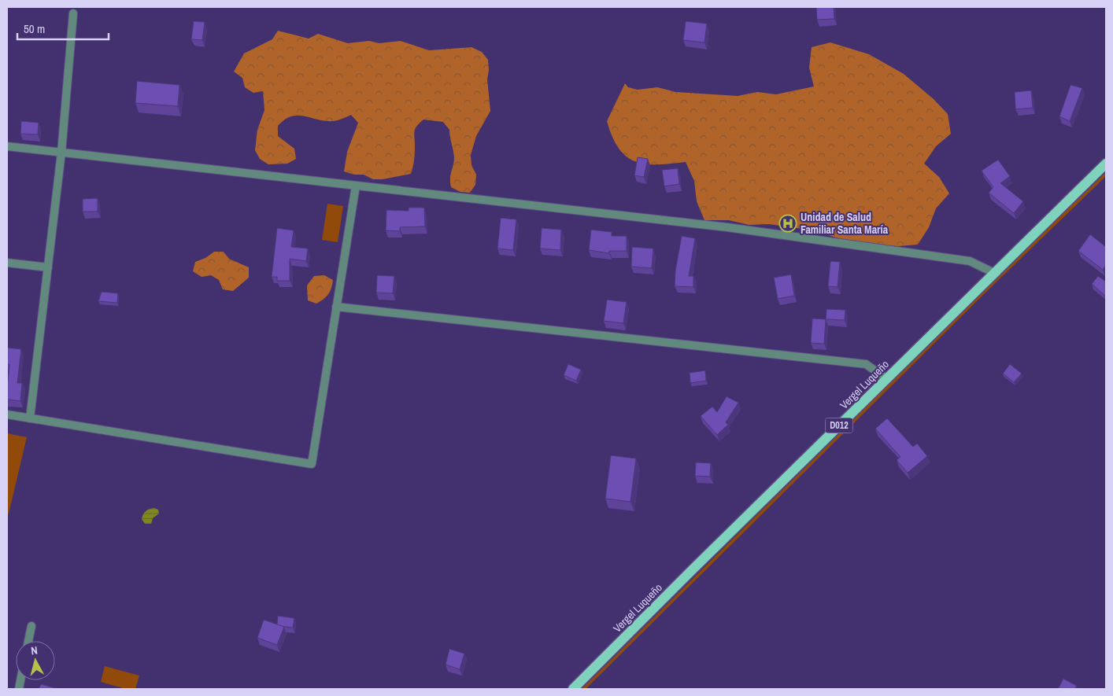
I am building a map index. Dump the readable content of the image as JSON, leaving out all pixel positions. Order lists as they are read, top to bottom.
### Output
{
  "streets": {
    "main road": ["Vergel Luqueño", "D012"]
  },
  "places": {
    "hospital": ["Unidad de Salud Familiar Santa María"]
  },
  "scale_bar": "50 m",
  "north": "top"
}
